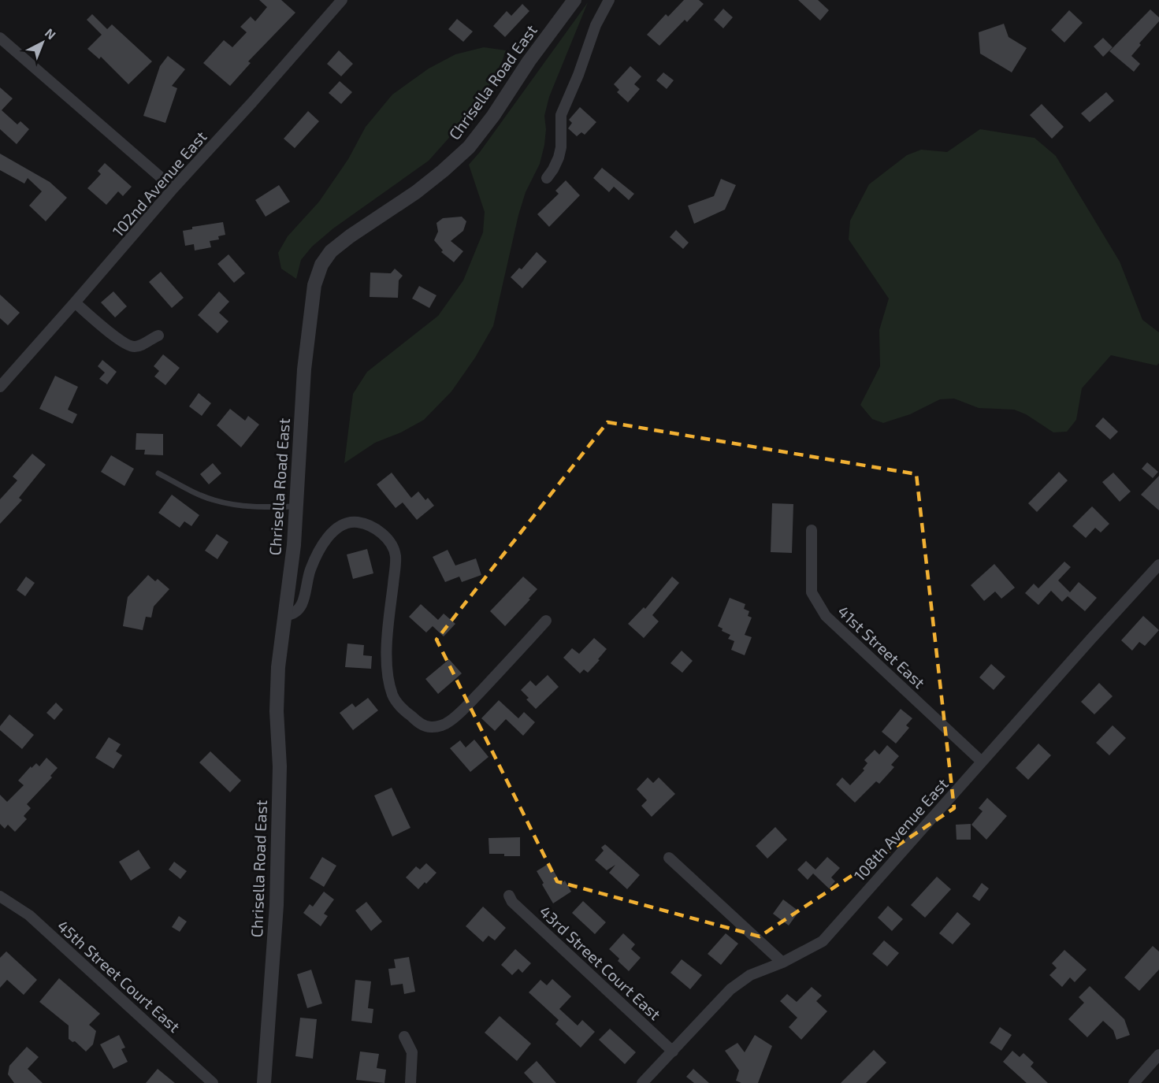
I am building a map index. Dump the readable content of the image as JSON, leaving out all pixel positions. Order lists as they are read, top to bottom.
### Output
{
  "streets": {
    "street": [
      "Chrisella Road East",
      "102nd Avenue East",
      "41st Street East",
      "108th Avenue East",
      "43rd Street Court East",
      "45th Street Court East"
    ]
  },
  "crossings": [
    ["41st Street East", "108th Avenue East"],
    ["108th Avenue East", "43rd Street Court East"]
  ],
  "north": "top right"
}
